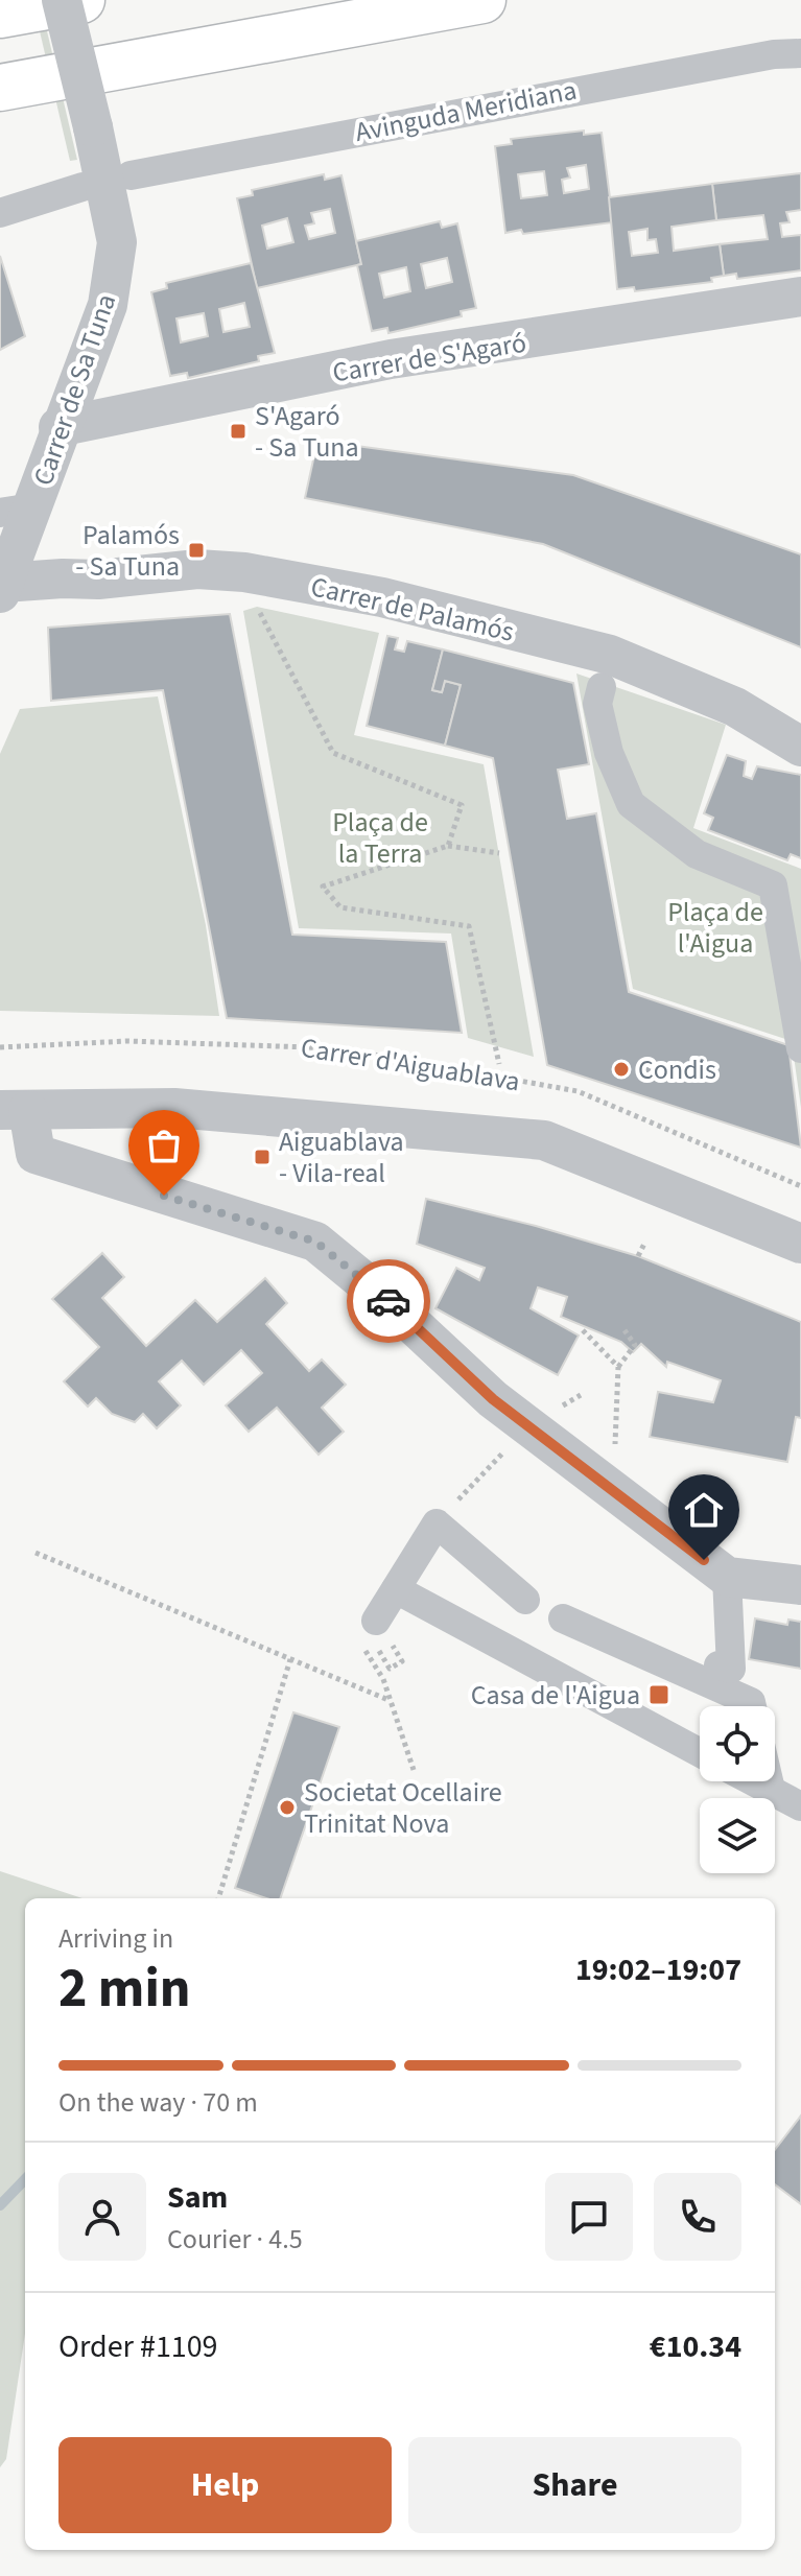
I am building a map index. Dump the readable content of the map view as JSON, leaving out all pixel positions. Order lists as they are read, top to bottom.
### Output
{
  "streets": {
    "street": [
      "Avinguda Meridiana",
      "Carrer de S'Agaró",
      "Carrer de Sa Tuna",
      "Carrer de Palamós"
    ],
    "path": ["Carrer d'Aiguablava"]
  },
  "crossings": [
    ["Avinguda Meridiana", "Carrer de Sa Tuna"],
    ["Carrer de S'Agaró", "Carrer de Sa Tuna"],
    ["Carrer de Sa Tuna", "Carrer de Palamós"]
  ],
  "parks": ["Plaça de la Terra", "Plaça de l'Aigua"],
  "places": {
    "transit": [
      "S'Agaró - Sa Tuna",
      "Palamós - Sa Tuna",
      "Aiguablava - Vila-real",
      "Casa de l'Aigua"
    ],
    "other": ["Condis", "Societat Ocellaire Trinitat Nova"]
  },
  "page": {
    "heading": ["2 min", "Arriving in", "19:02–19:07"],
    "panel": [
      "Sam",
      "Courier · 4.5",
      "Order #1109",
      "€10.34"
    ],
    "bar": "On the way · 70 m",
    "buttons": ["Help", "Share"]
  }
}
